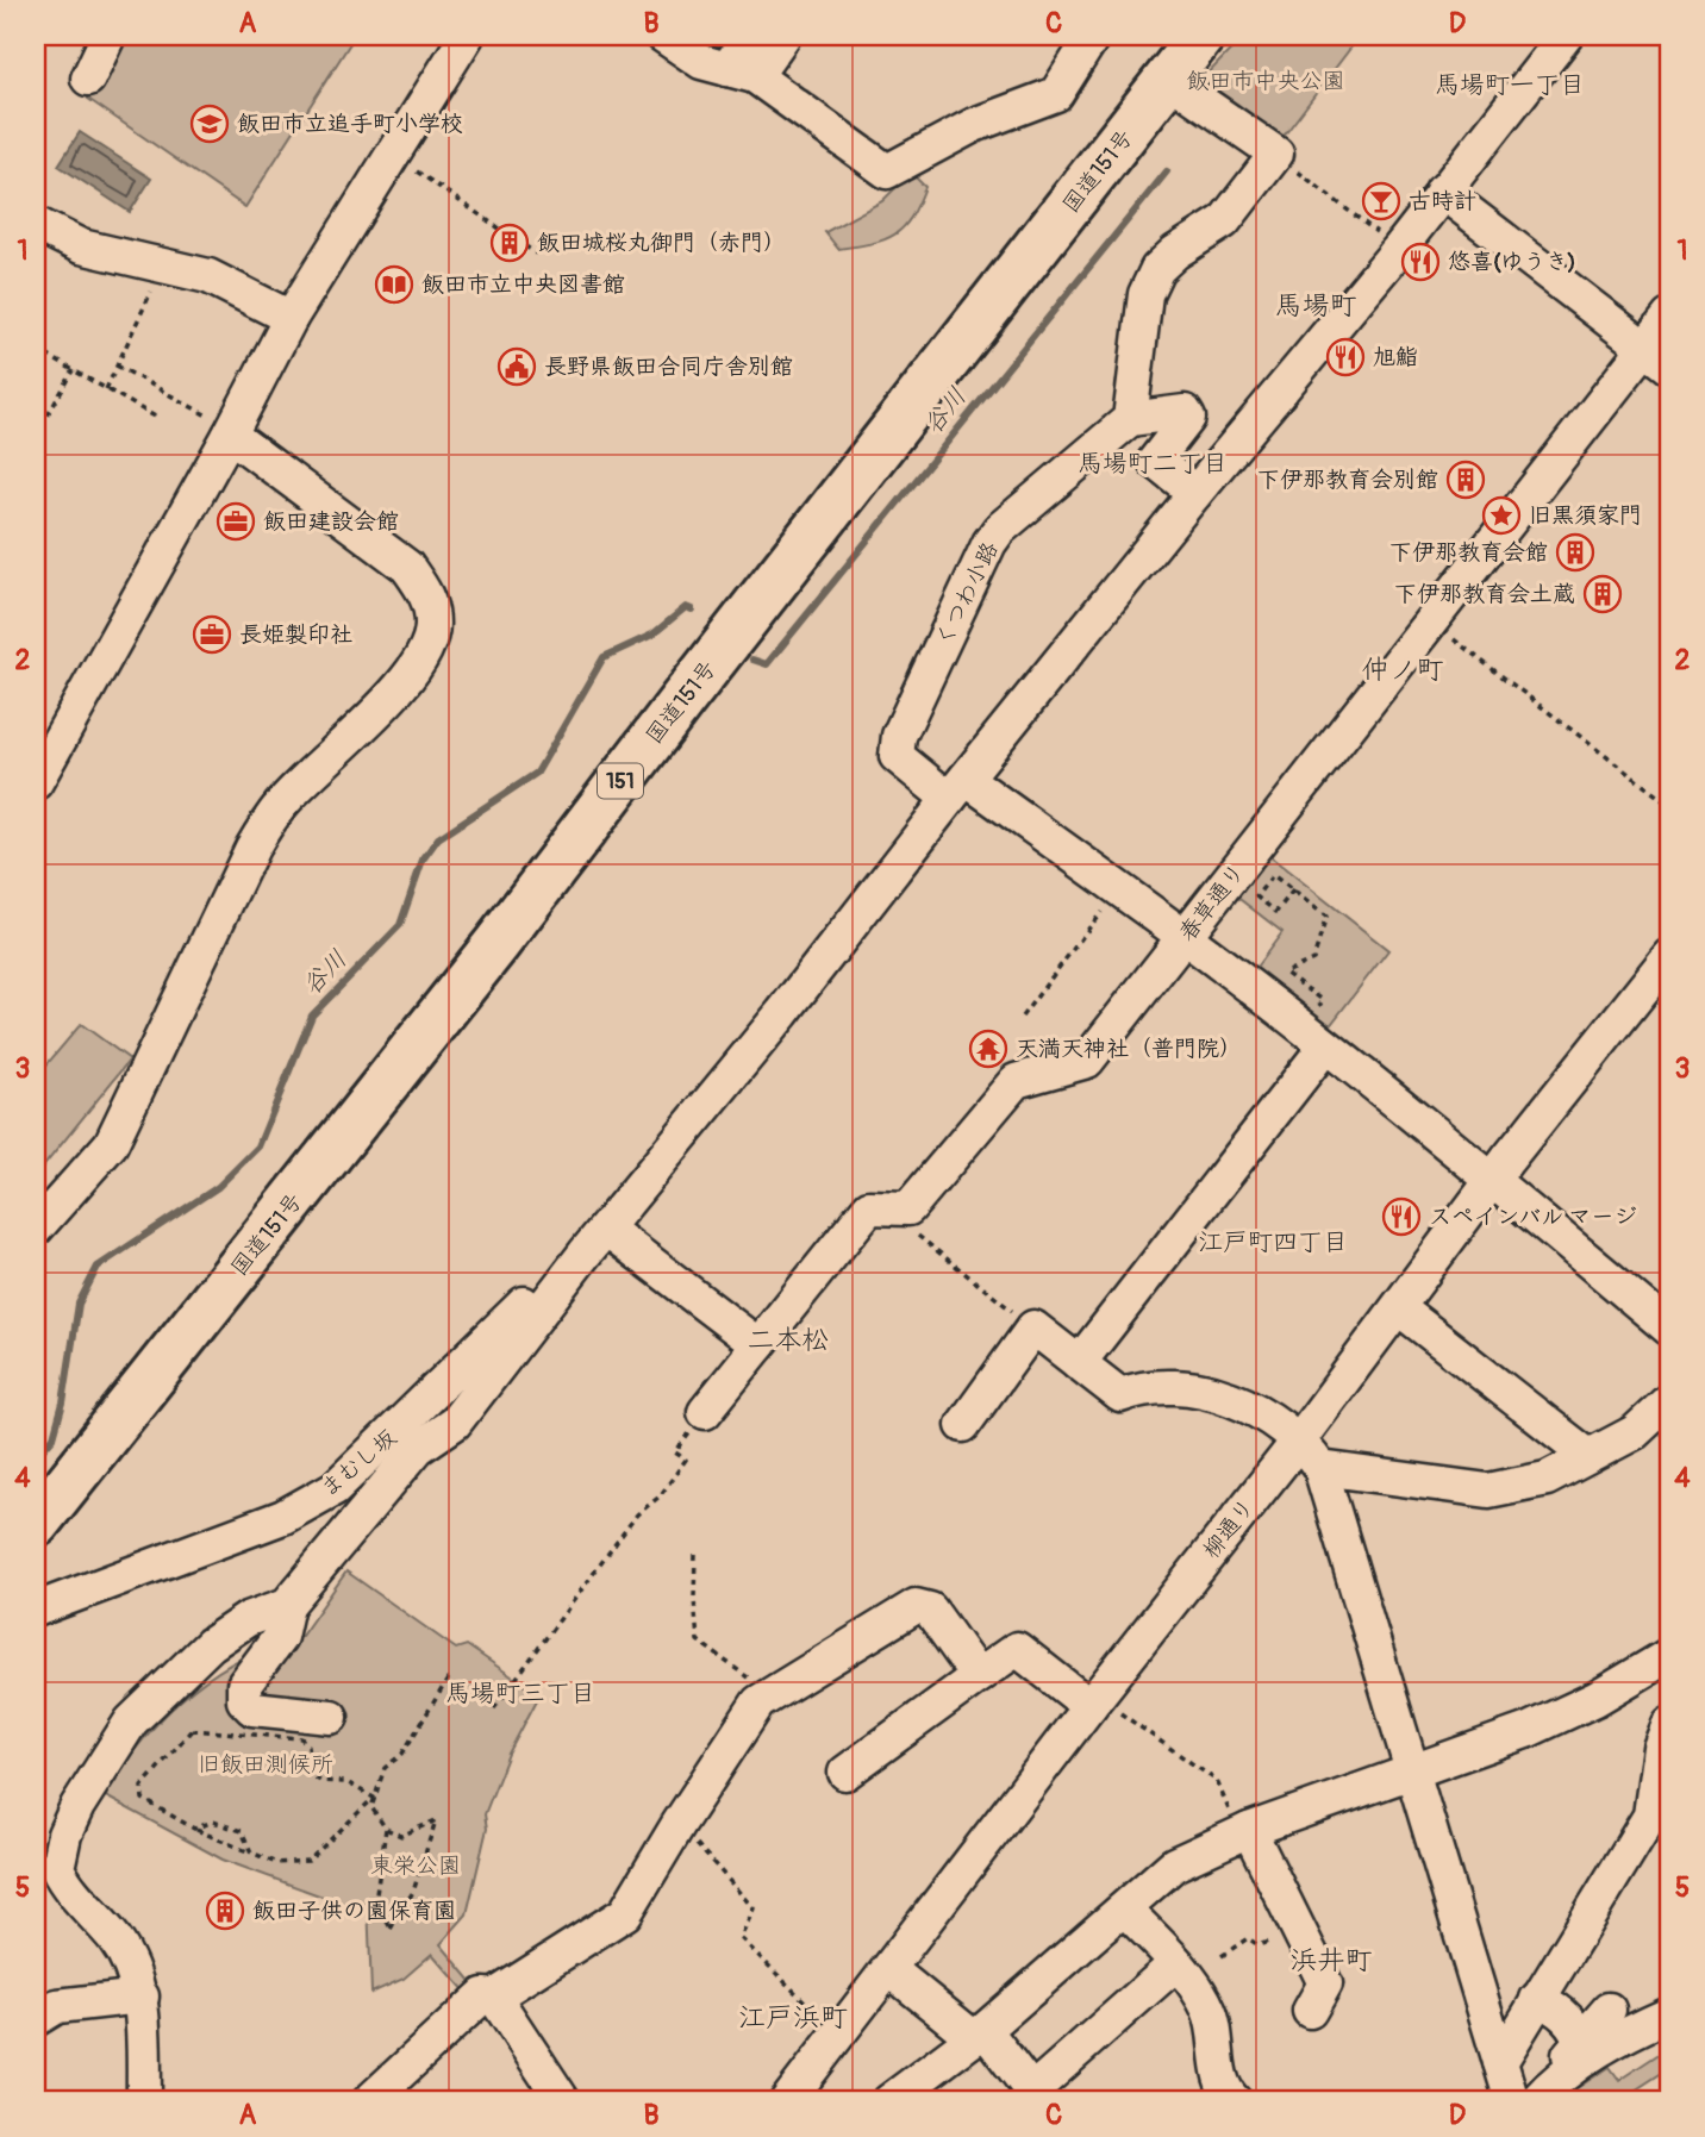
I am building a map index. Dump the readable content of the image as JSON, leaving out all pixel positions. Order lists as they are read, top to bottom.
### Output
{
  "streets": {
    "highway": ["国道151号", "151"],
    "street": [
      "くつわ小路",
      "春草通り",
      "まむし坂",
      "柳通り"
    ]
  },
  "districts": [
    "馬場町一丁目",
    "馬場町",
    "馬場町二丁目",
    "仲ノ町",
    "江戸町四丁目",
    "二本松",
    "馬場町三丁目",
    "浜井町",
    "江戸浜町"
  ],
  "water": ["谷川"],
  "parks": ["飯田市中央公園", "旧飯田測候所", "東栄公園"],
  "places": {
    "school or university": ["飯田市立追手町小学校"],
    "bar": ["古時計"],
    "building": [
      "飯田城桜丸御門（赤門）",
      "下伊那教育会別館",
      "下伊那教育会館",
      "下伊那教育会土蔵",
      "飯田子供の園保育園"
    ],
    "restaurant": ["悠喜(ゆうき)", "旭鮨", "スペインバル マージ"],
    "library": ["飯田市立中央図書館"],
    "public building": ["長野県飯田合同庁舎別館"],
    "place": ["旧黒須家門"],
    "office": ["飯田建設会館", "長姫製印社"],
    "temple": ["天満天神社（普門院）"]
  },
  "grid": {
    "columns": [
      "A",
      "B",
      "C",
      "D"
    ],
    "rows": [
      "1",
      "2",
      "3",
      "4",
      "5"
    ]
  }
}
